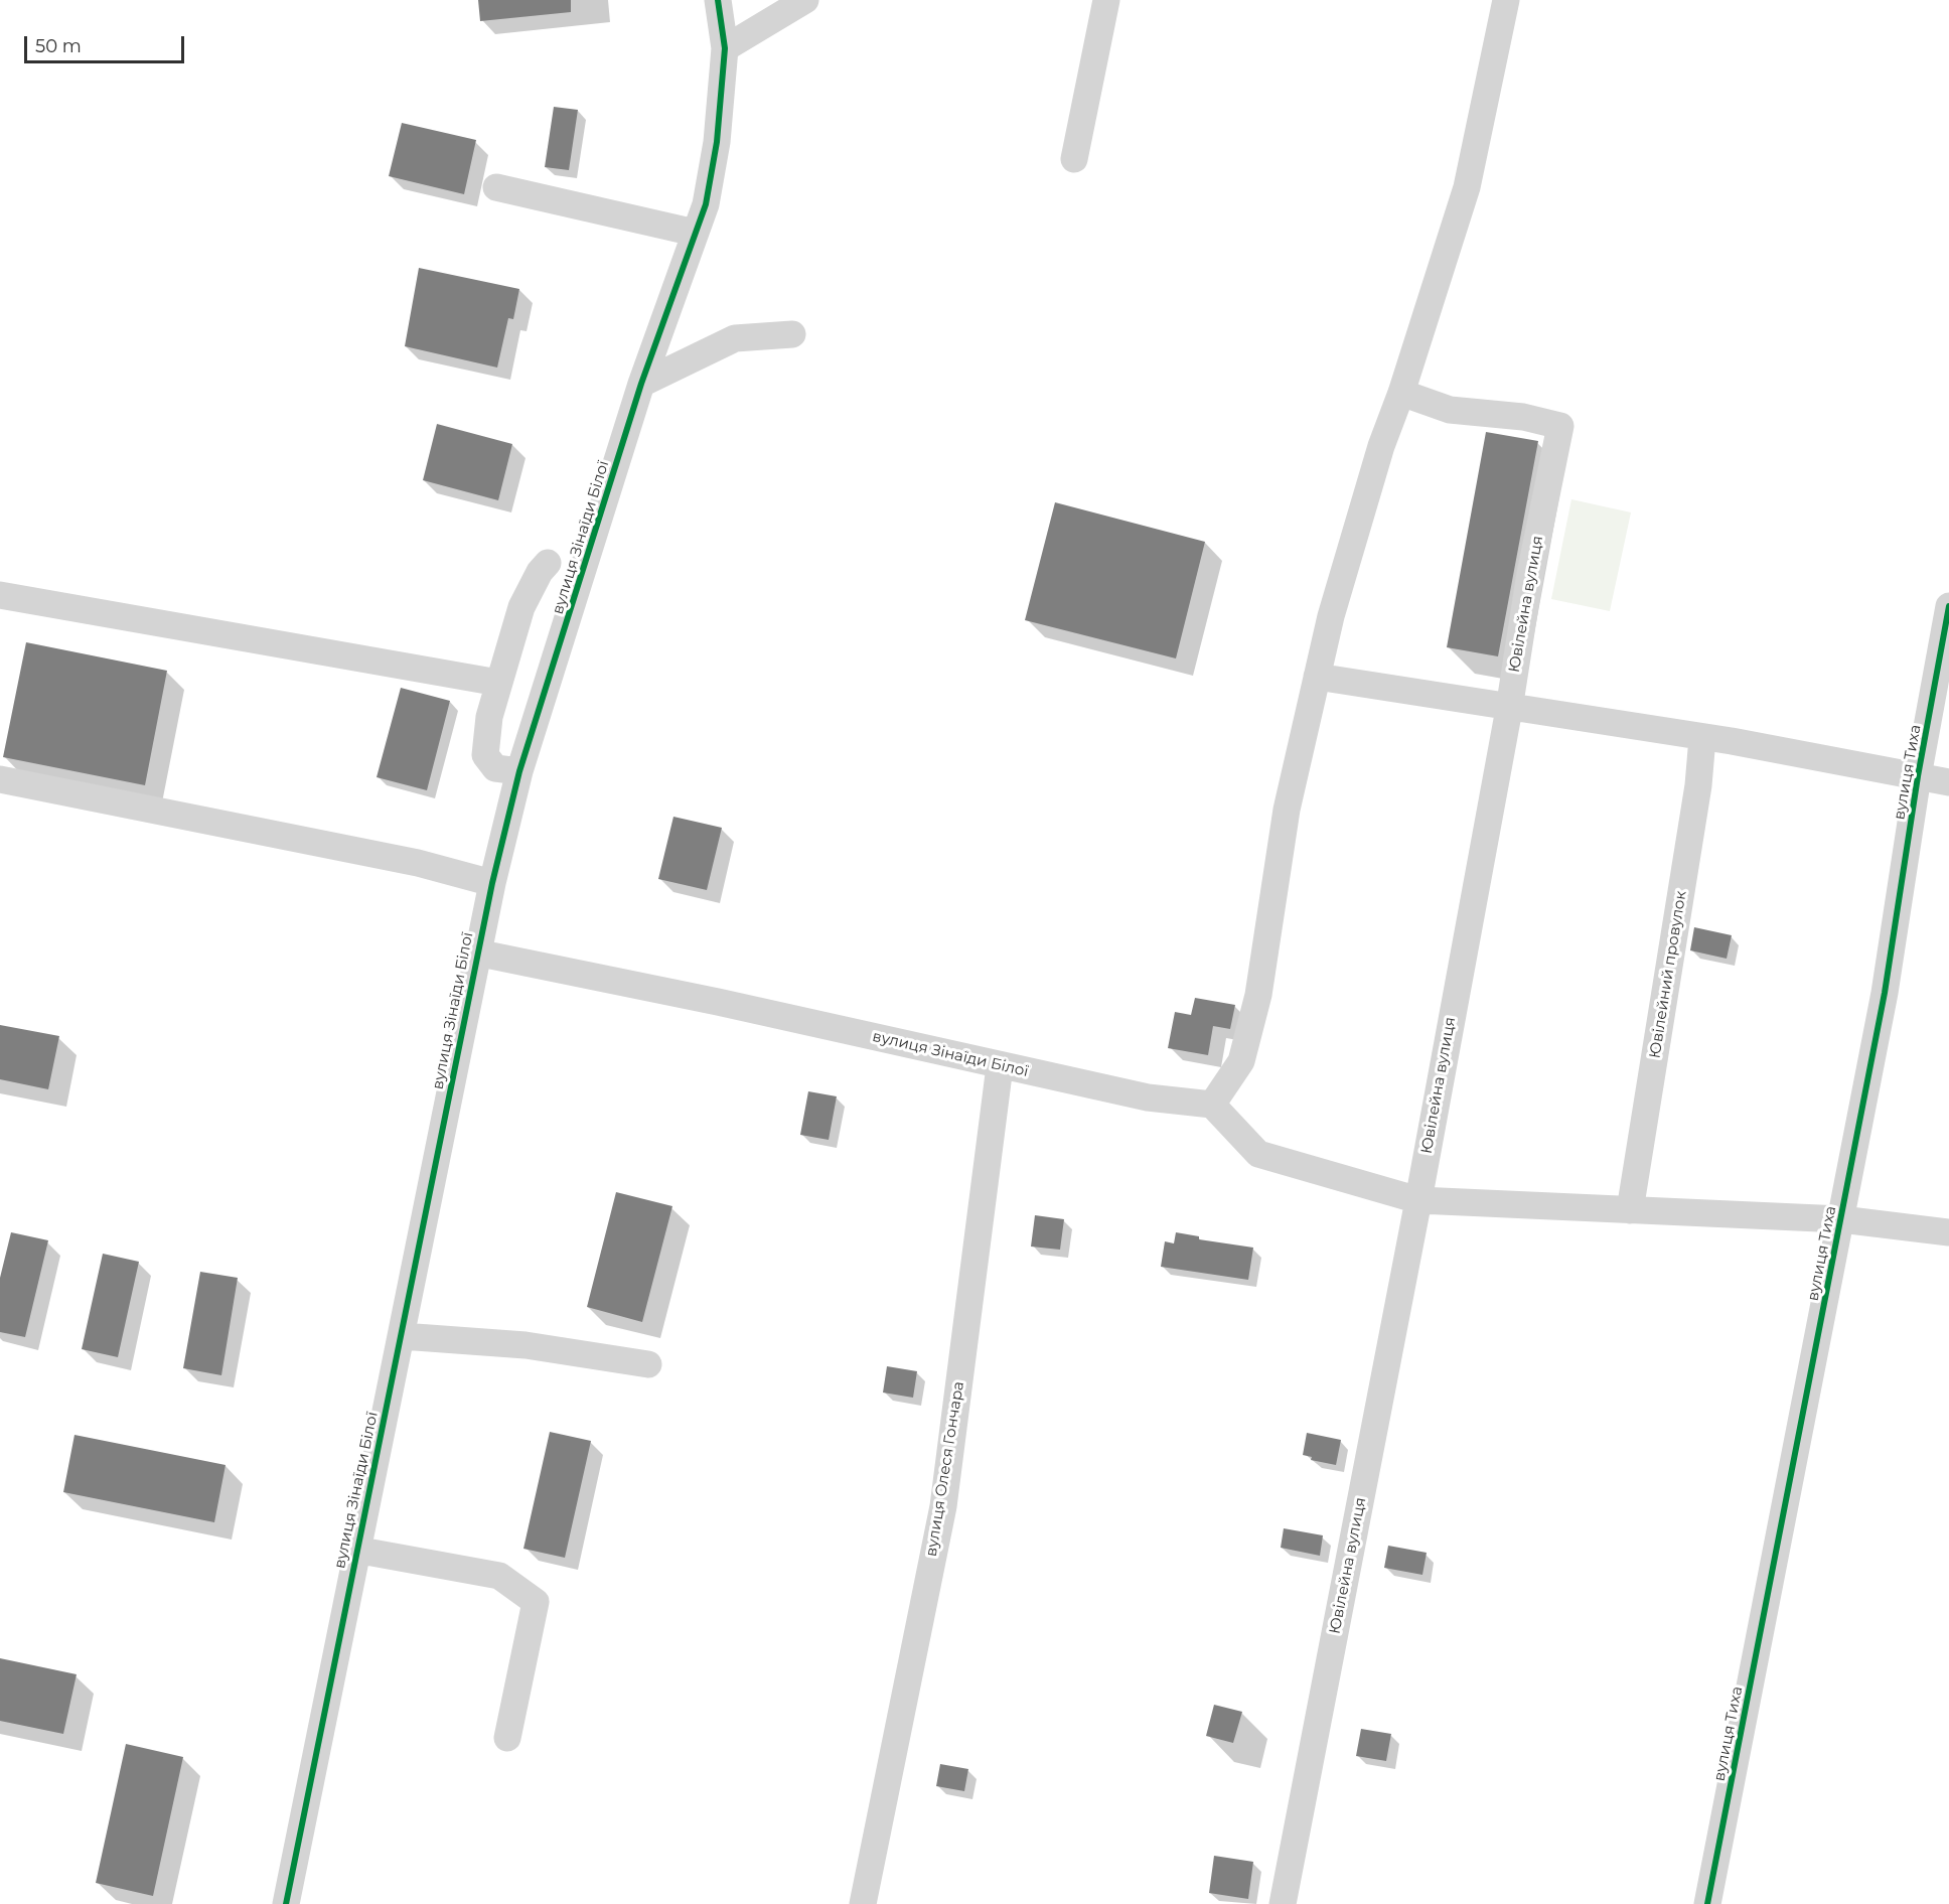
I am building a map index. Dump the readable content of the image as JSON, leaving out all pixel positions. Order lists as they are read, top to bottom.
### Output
{
  "streets": {
    "street": [
      "вулиця Зінаїди Білої",
      "Ювілейна вулиця",
      "вулиця Тиха",
      "Ювілейний провулок",
      "вулиця Олеся Гончара"
    ]
  },
  "crossings": [
    ["вулиця Зінаїди Білої", "вулиця Олеся Гончара"]
  ],
  "scale_bar": "50 m"
}
